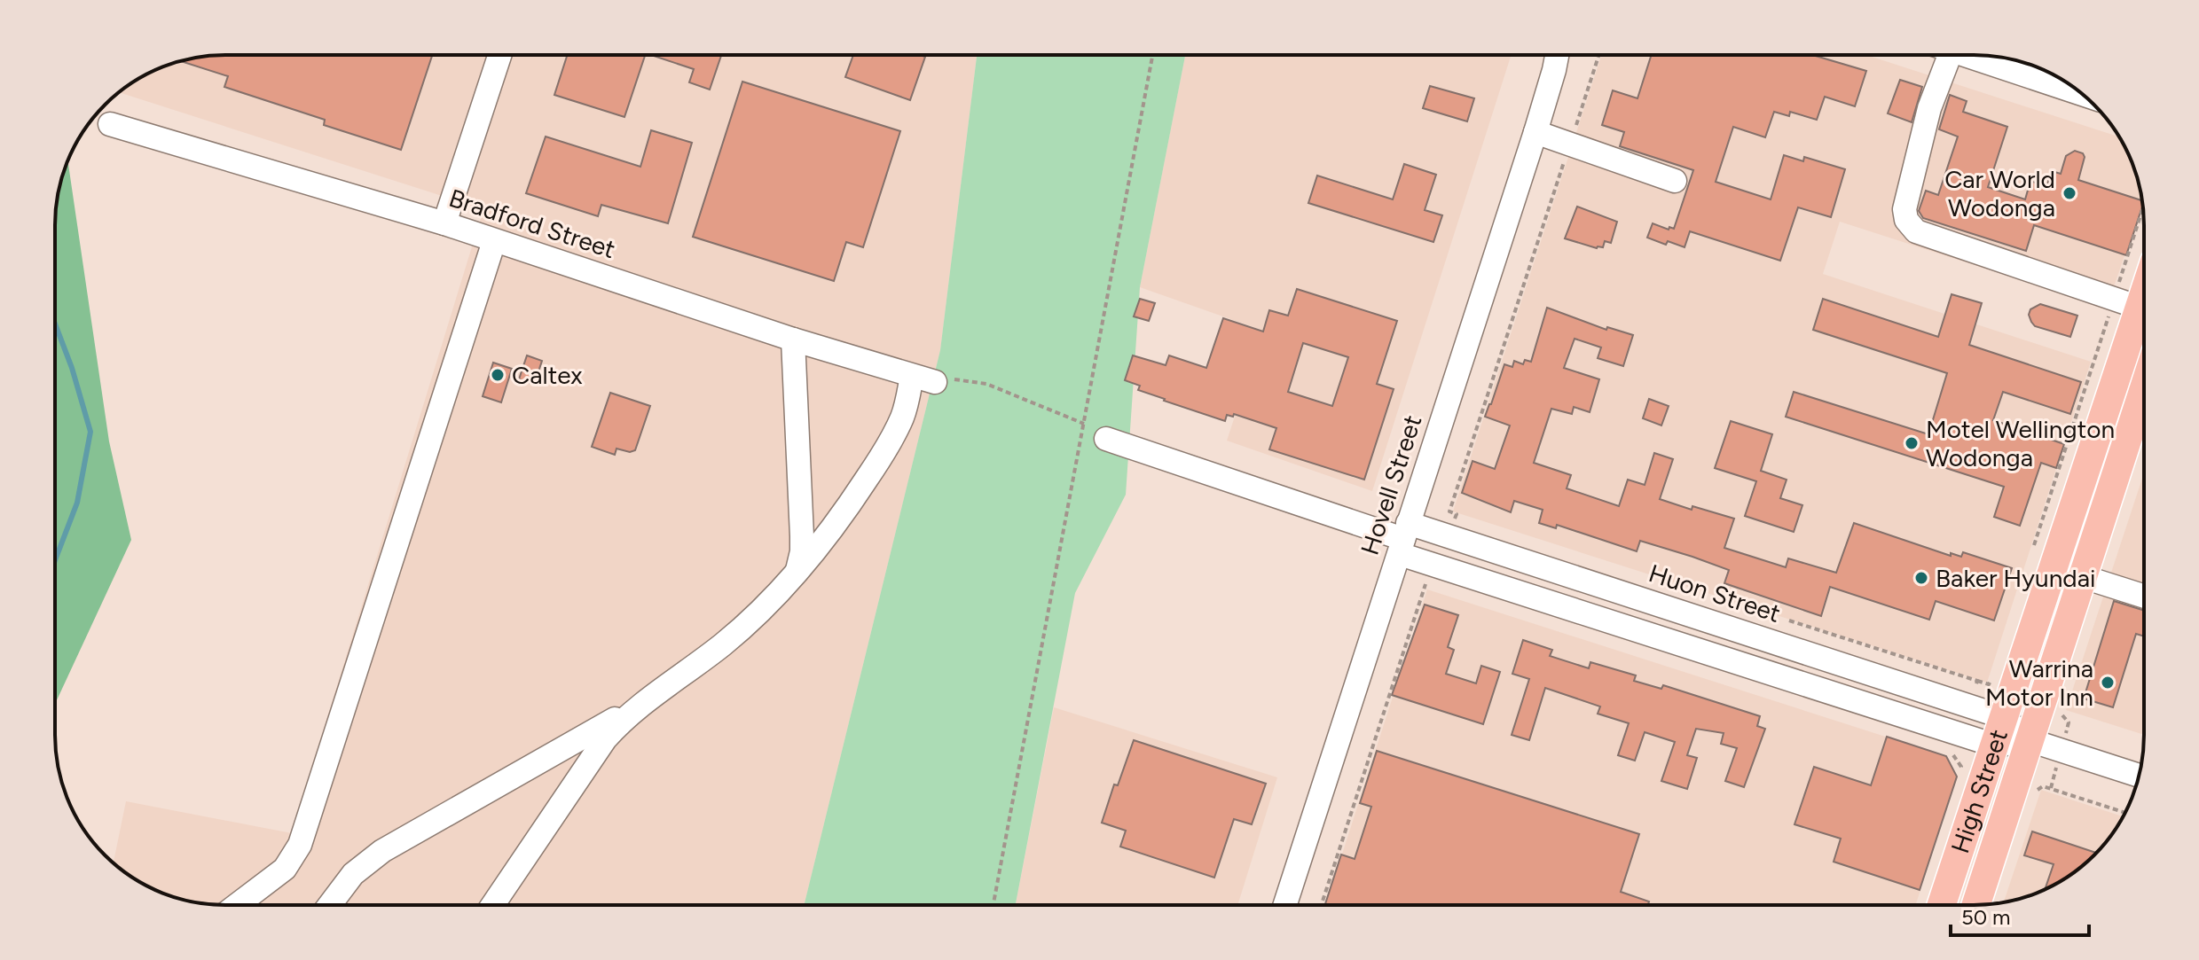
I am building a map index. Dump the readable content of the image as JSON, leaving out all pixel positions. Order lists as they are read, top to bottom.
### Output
{
  "streets": {
    "main road": ["High Street"],
    "street": ["Bradford Street", "Hovell Street", "Huon Street"]
  },
  "crossings": [
    ["Hovell Street", "Huon Street"],
    ["Huon Street", "High Street"]
  ],
  "places": [
    "Car World Wodonga",
    "Caltex",
    "Motel Wellington Wodonga",
    "Baker Hyundai",
    "Warrina Motor Inn"
  ],
  "scale_bar": "50 m"
}
